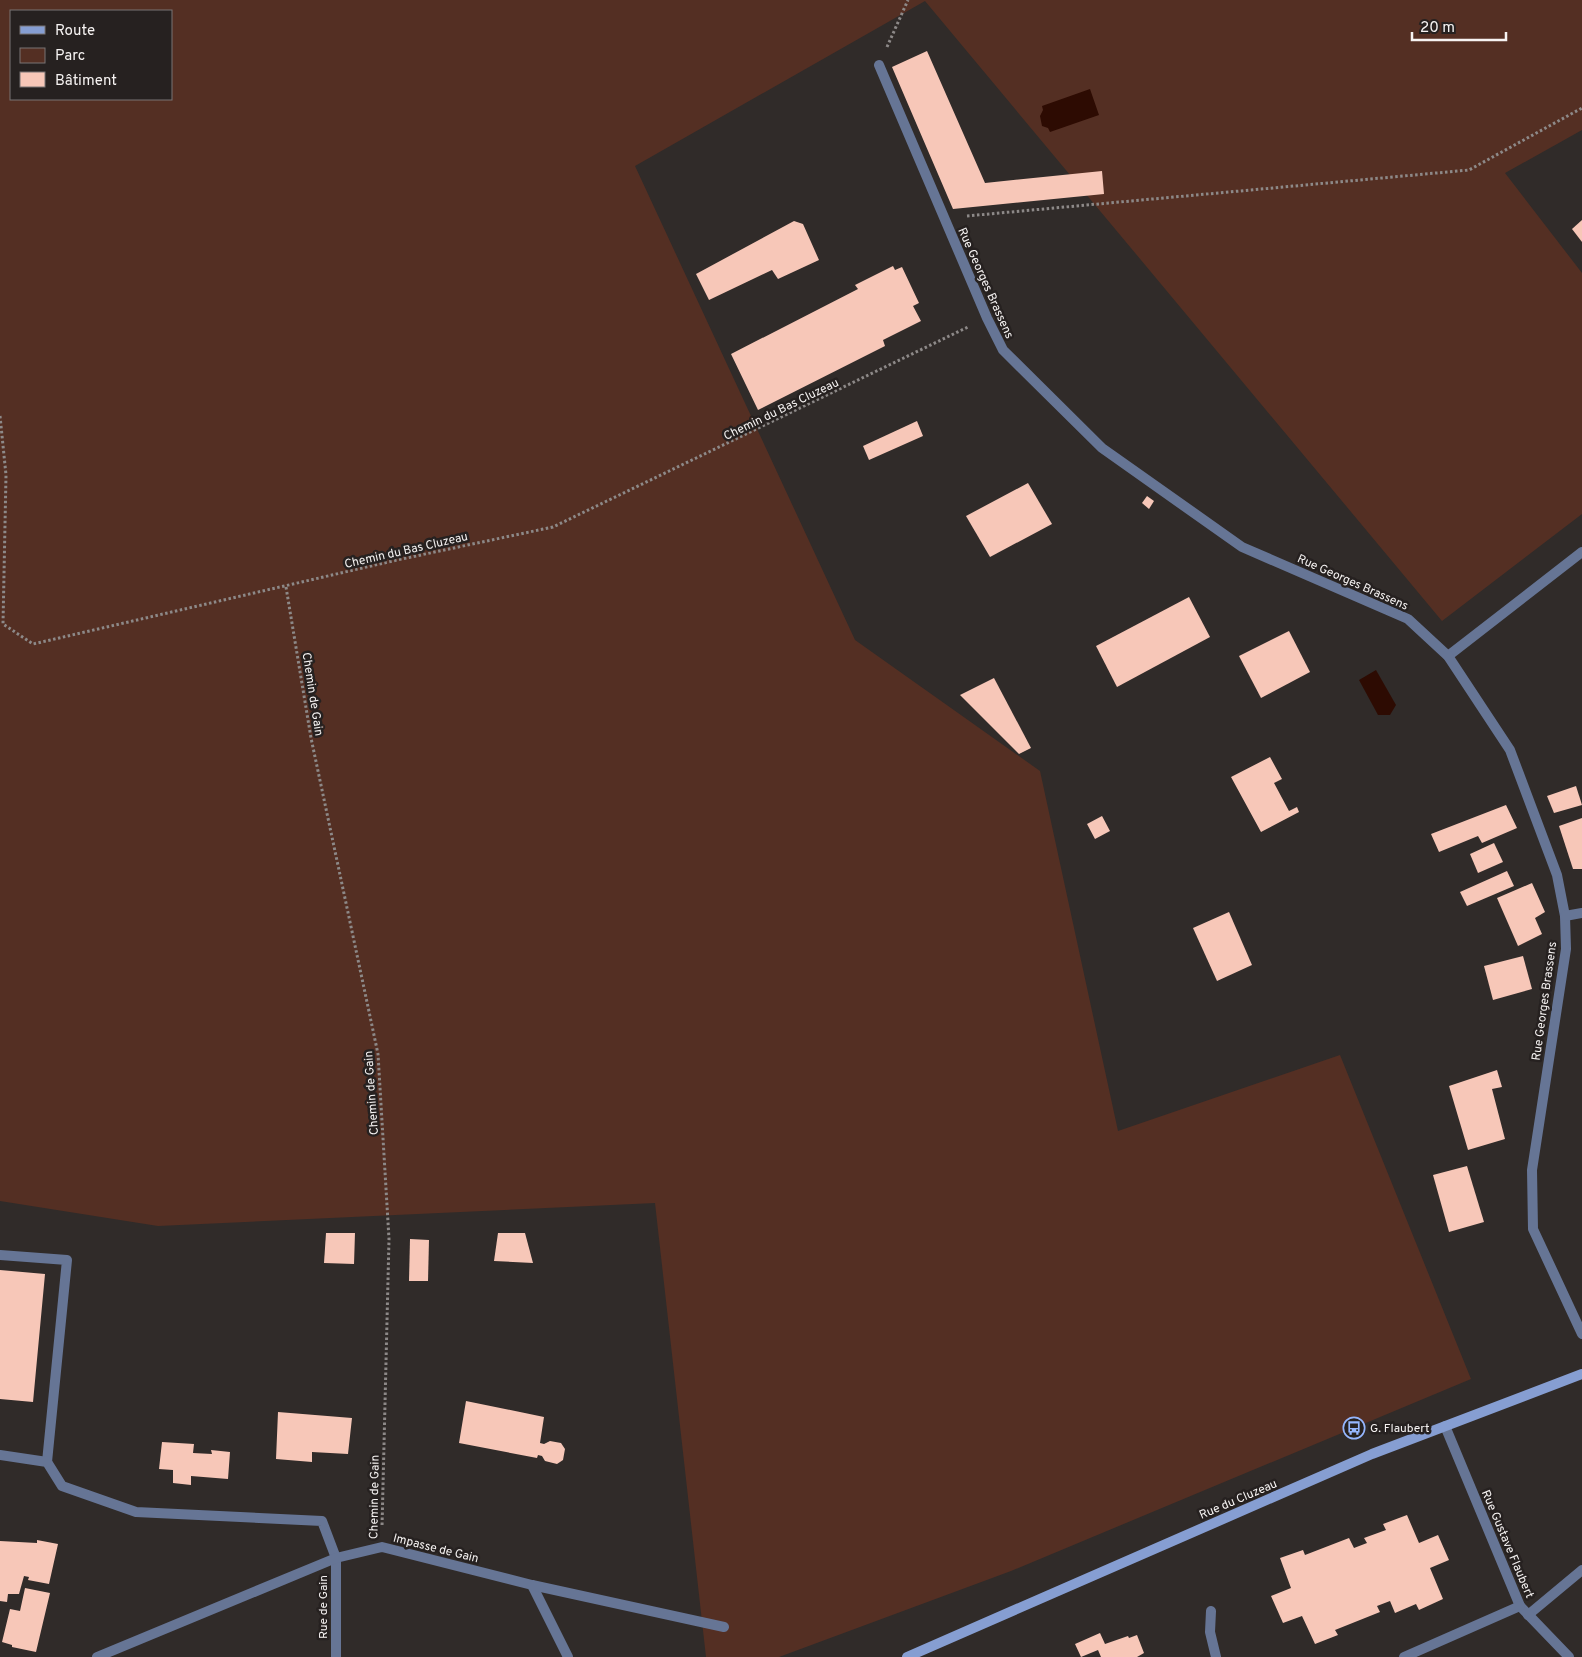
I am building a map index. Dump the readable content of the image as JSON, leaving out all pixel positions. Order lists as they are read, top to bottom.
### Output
{
  "streets": {
    "main road": ["Rue du Cluzeau"],
    "street": [
      "Rue Georges Brassens",
      "Rue Gustave Flaubert",
      "Impasse de Gain",
      "Rue de Gain"
    ],
    "path": ["Chemin du Bas Cluzeau", "Chemin de Gain"]
  },
  "crossings": [
    ["Rue Georges Brassens", "Chemin du Bas Cluzeau"],
    ["Chemin du Bas Cluzeau", "Chemin de Gain"],
    ["Chemin de Gain", "Impasse de Gain"],
    ["Rue du Cluzeau", "Rue Gustave Flaubert"],
    ["Impasse de Gain", "Rue de Gain"]
  ],
  "places": {
    "bus stop": ["G. Flaubert"]
  },
  "legend": ["Route", "Parc", "Bâtiment"],
  "scale_bar": "20 m"
}
